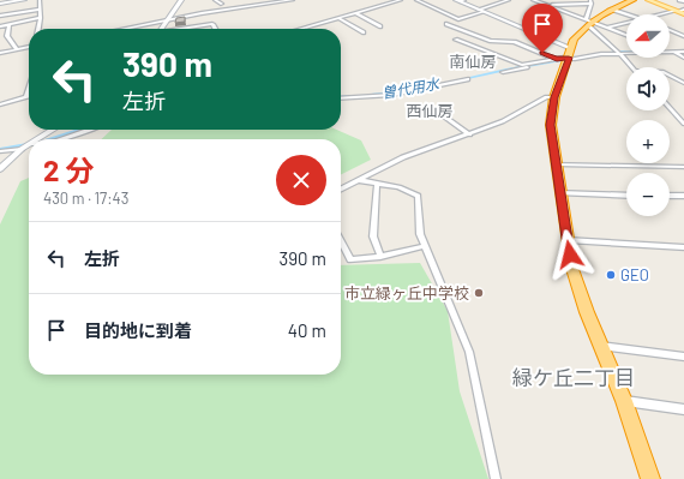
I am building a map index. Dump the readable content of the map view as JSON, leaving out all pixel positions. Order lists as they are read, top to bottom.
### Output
{
  "districts": ["南仙房", "西仙房", "緑ケ丘二丁目"],
  "water": ["曽代用水"],
  "places": ["GEO", "市立緑ヶ丘中学校"],
  "north": "left",
  "page": {
    "map_buttons": ["+", "−"],
    "turn": ["390 m", "左折"],
    "heading": ["2 分", "430 m · 17:43"],
    "list": [
      {
        "name": "左折",
        "value": "390 m"
      },
      {
        "name": "目的地に到着",
        "value": "40 m"
      }
    ]
  }
}
